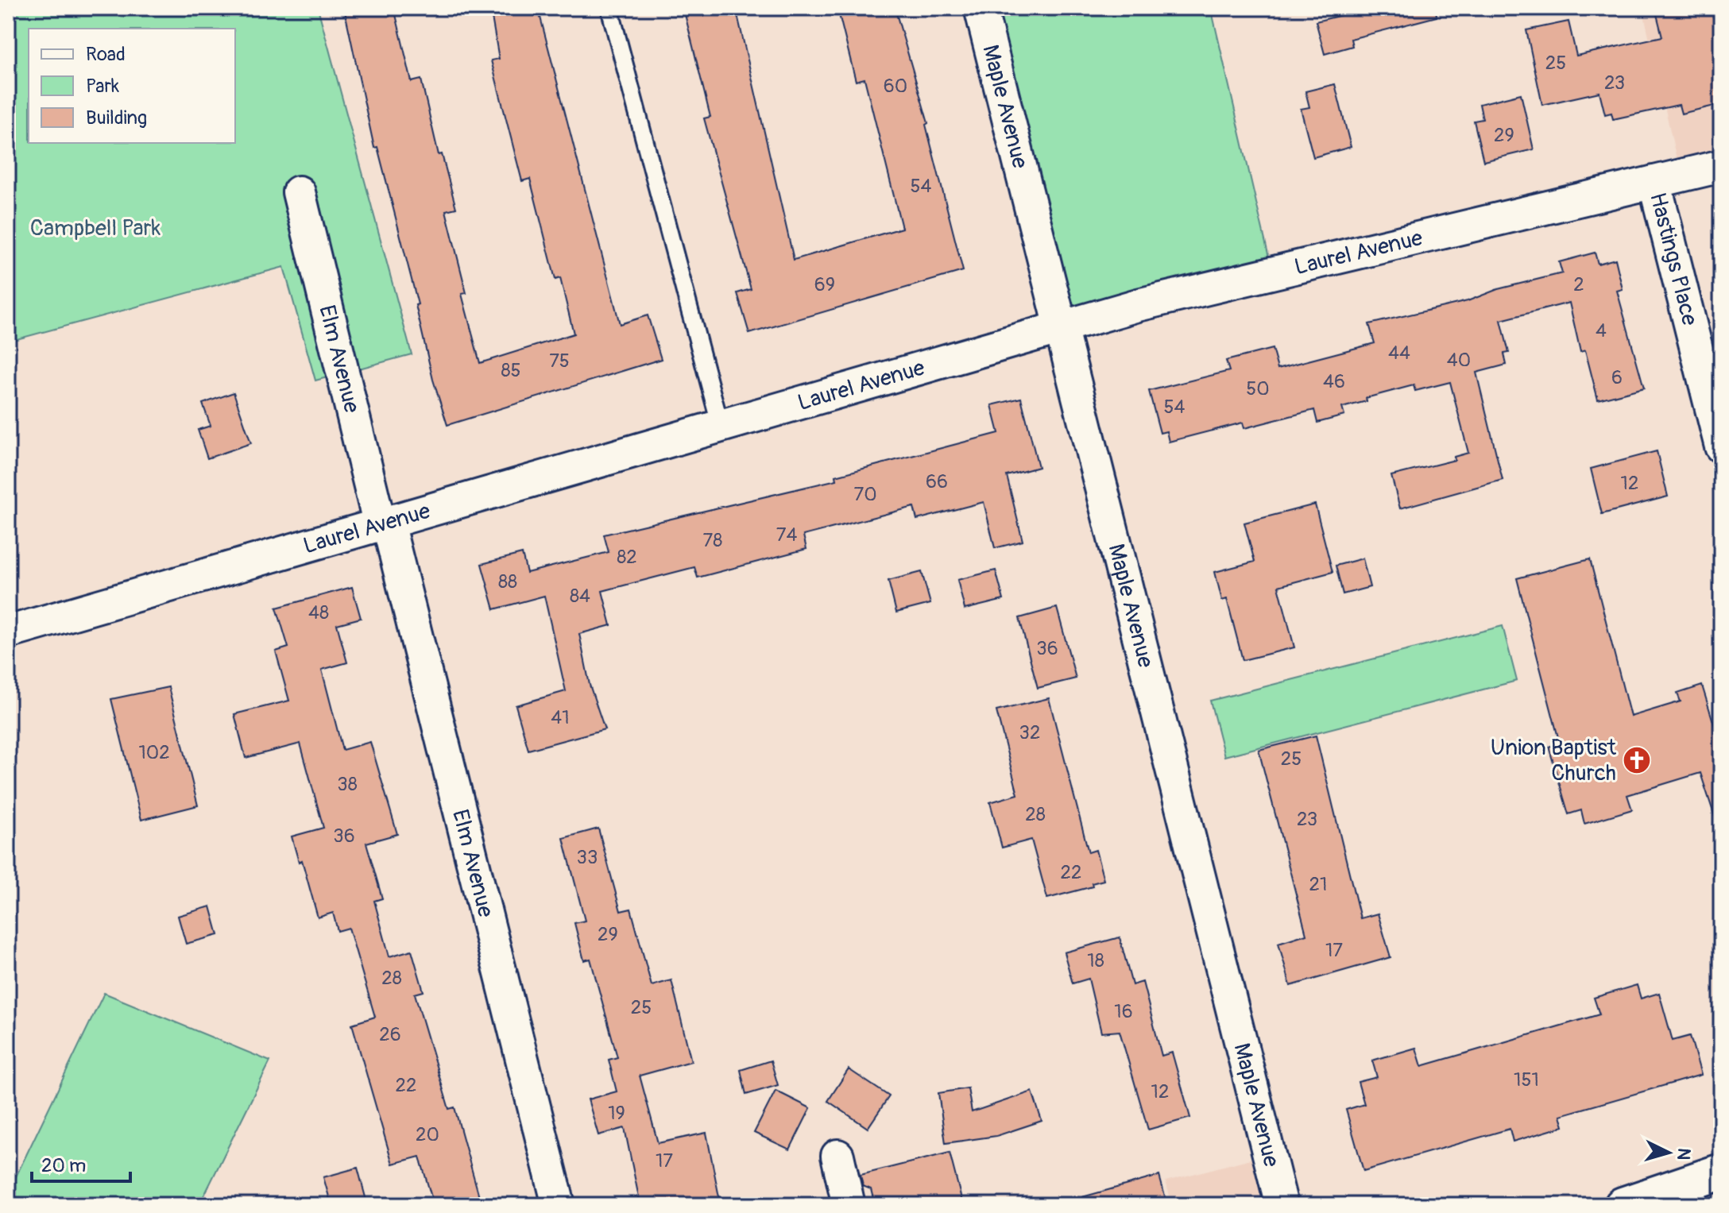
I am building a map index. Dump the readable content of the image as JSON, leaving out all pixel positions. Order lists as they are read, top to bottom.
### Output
{
  "streets": {
    "street": [
      "Maple Avenue",
      "Laurel Avenue",
      "Hastings Place",
      "Elm Avenue"
    ]
  },
  "crossings": [
    ["Maple Avenue", "Laurel Avenue"],
    ["Laurel Avenue", "Hastings Place"],
    ["Laurel Avenue", "Elm Avenue"]
  ],
  "parks": ["Campbell Park"],
  "places": {
    "church": ["Union Baptist Church"]
  },
  "house_numbers": [
    "25",
    "23",
    "60",
    "29",
    "54",
    "69",
    "2",
    "4",
    "44",
    "40",
    "75",
    "85",
    "6",
    "46",
    "50",
    "54",
    "66",
    "12",
    "70",
    "74",
    "78",
    "82",
    "88",
    "84",
    "48",
    "36",
    "41",
    "32",
    "102",
    "25",
    "38",
    "28",
    "23",
    "36",
    "33",
    "22",
    "21",
    "29",
    "17",
    "18",
    "28",
    "25",
    "16",
    "26",
    "151",
    "22",
    "12",
    "19",
    "20",
    "17"
  ],
  "legend": ["Road", "Park", "Building"],
  "scale_bar": "20 m",
  "north": "right"
}
